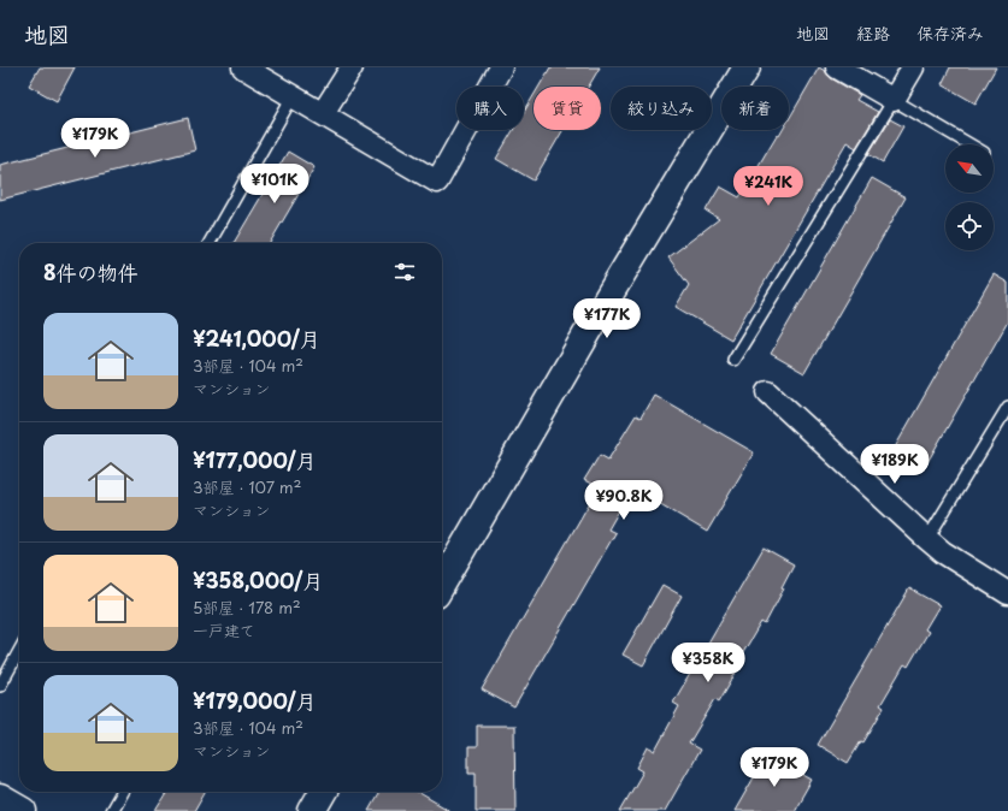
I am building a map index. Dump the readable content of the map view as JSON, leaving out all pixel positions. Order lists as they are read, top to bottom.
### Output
{
  "north": "top left",
  "page": {
    "header": "地図",
    "nav": ["地図", "経路", "保存済み"],
    "chip": [
      "購入",
      "賃貸",
      "絞り込み",
      "新着"
    ],
    "price": [
      "¥179K",
      "¥101K",
      "¥241K",
      "¥177K",
      "¥189K",
      "¥90.8K",
      "¥358K",
      "¥179K"
    ],
    "heading": "8件の物件",
    "list": [
      {
        "name": "¥241,000/月",
        "note": "3部屋 · 104 m² · マンション"
      },
      {
        "name": "¥177,000/月",
        "note": "3部屋 · 107 m² · マンション"
      },
      {
        "name": "¥358,000/月",
        "note": "5部屋 · 178 m² · 一戸建て"
      },
      {
        "name": "¥179,000/月",
        "note": "3部屋 · 104 m² · マンション"
      }
    ]
  }
}
